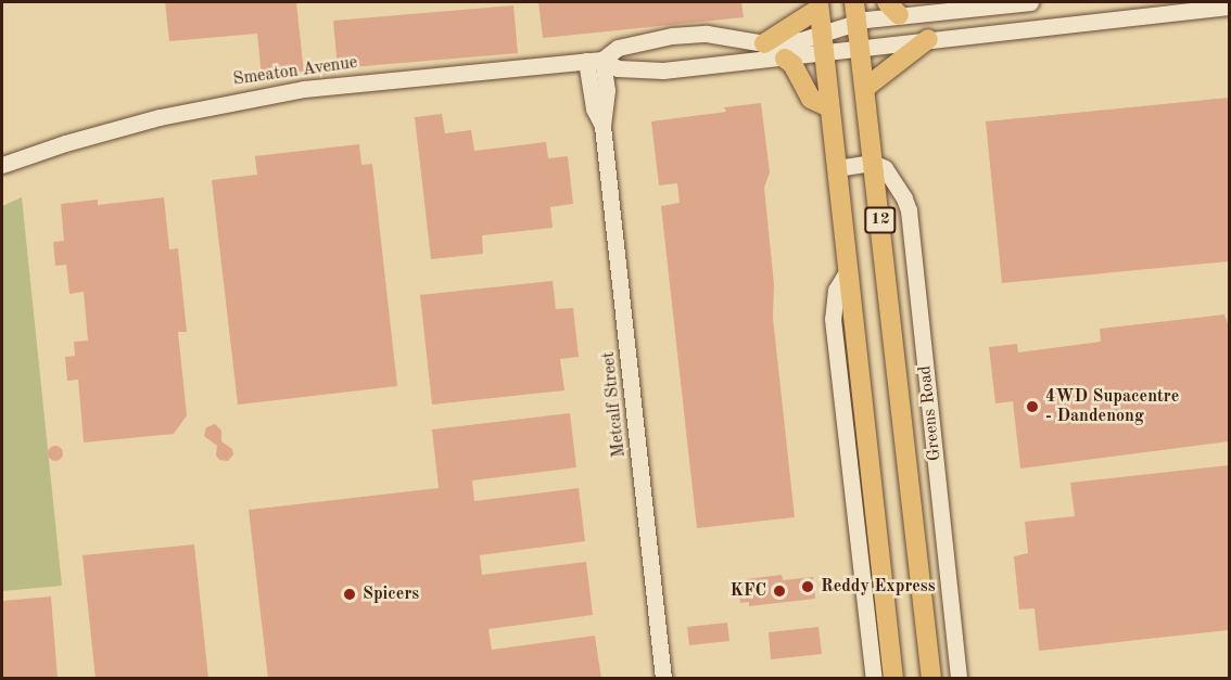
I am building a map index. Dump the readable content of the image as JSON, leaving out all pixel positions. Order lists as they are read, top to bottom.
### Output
{
  "streets": {
    "main road": ["12", "Greens Road"],
    "street": ["Smeaton Avenue", "Metcalf Street"]
  },
  "crossings": [
    ["Smeaton Avenue", "12"],
    ["Smeaton Avenue", "Metcalf Street"]
  ],
  "places": [
    "4WD Supacentre - Dandenong",
    "Reddy Express",
    "KFC",
    "Spicers"
  ]
}
